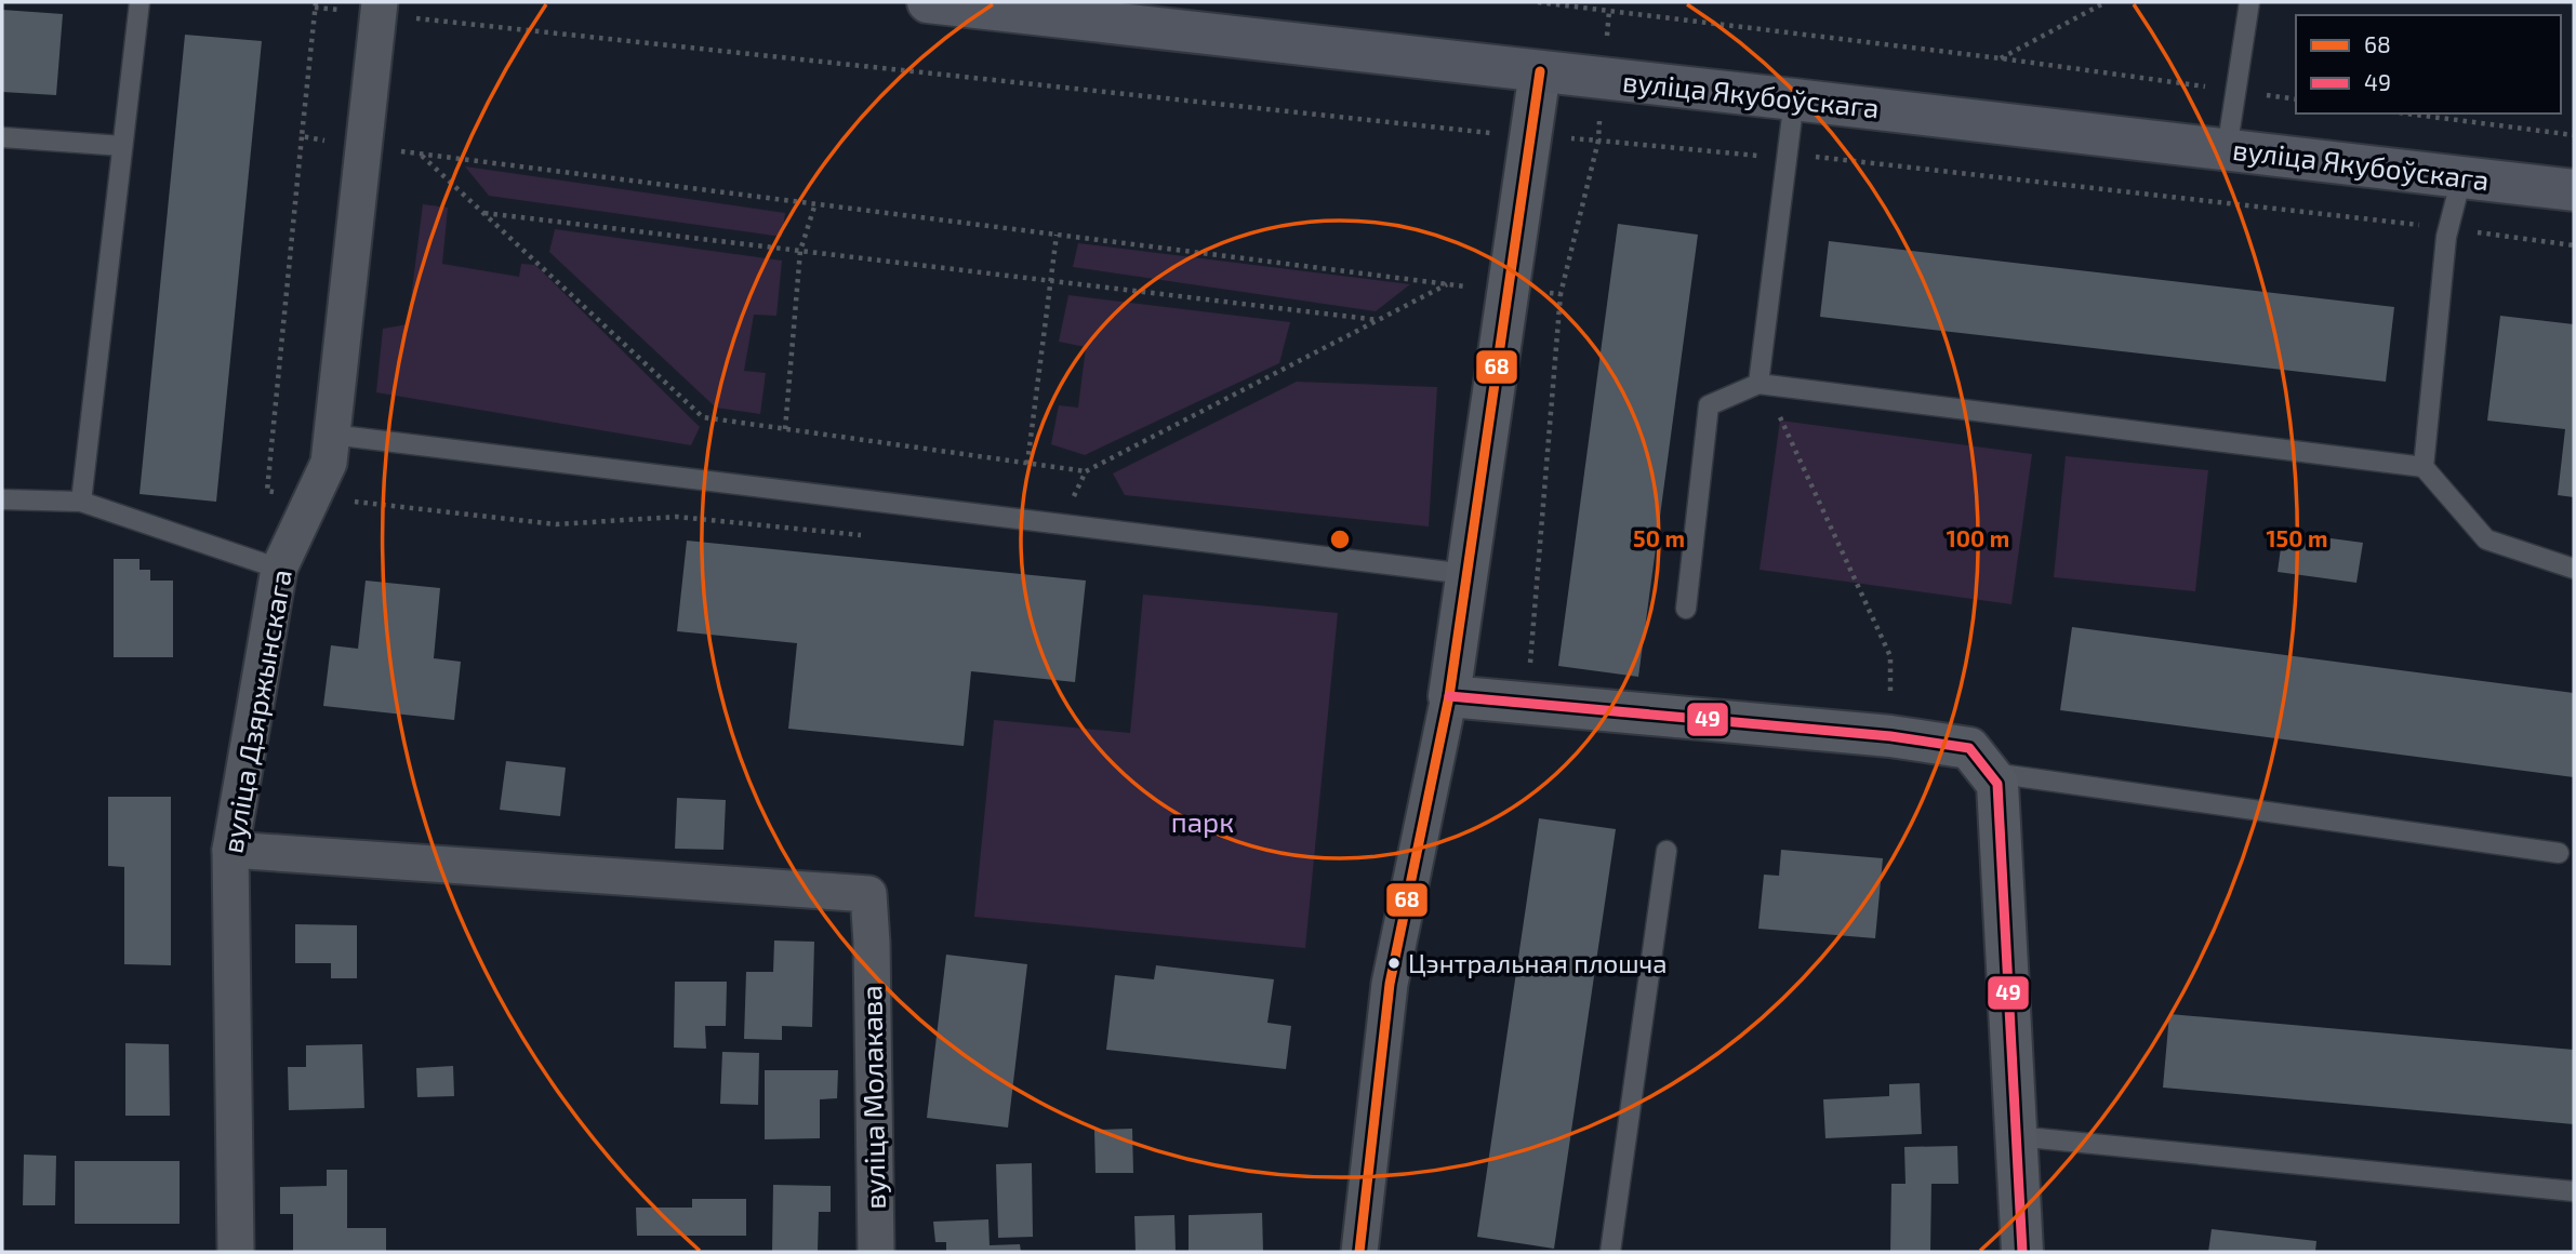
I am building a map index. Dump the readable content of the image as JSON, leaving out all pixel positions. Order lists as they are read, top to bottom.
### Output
{
  "streets": {
    "main road": ["вуліца Якубоўскага"],
    "street": ["вуліца Дзяржынскага", "вуліца Молакава"]
  },
  "crossings": [
    ["вуліца Дзяржынскага", "вуліца Молакава"]
  ],
  "parks": ["парк"],
  "places": ["Цэнтральная плошча"],
  "lines": ["transit line 68", "transit line 49"],
  "legend": ["68", "49"],
  "rings": ["50 m", "100 m", "150 m"]
}
